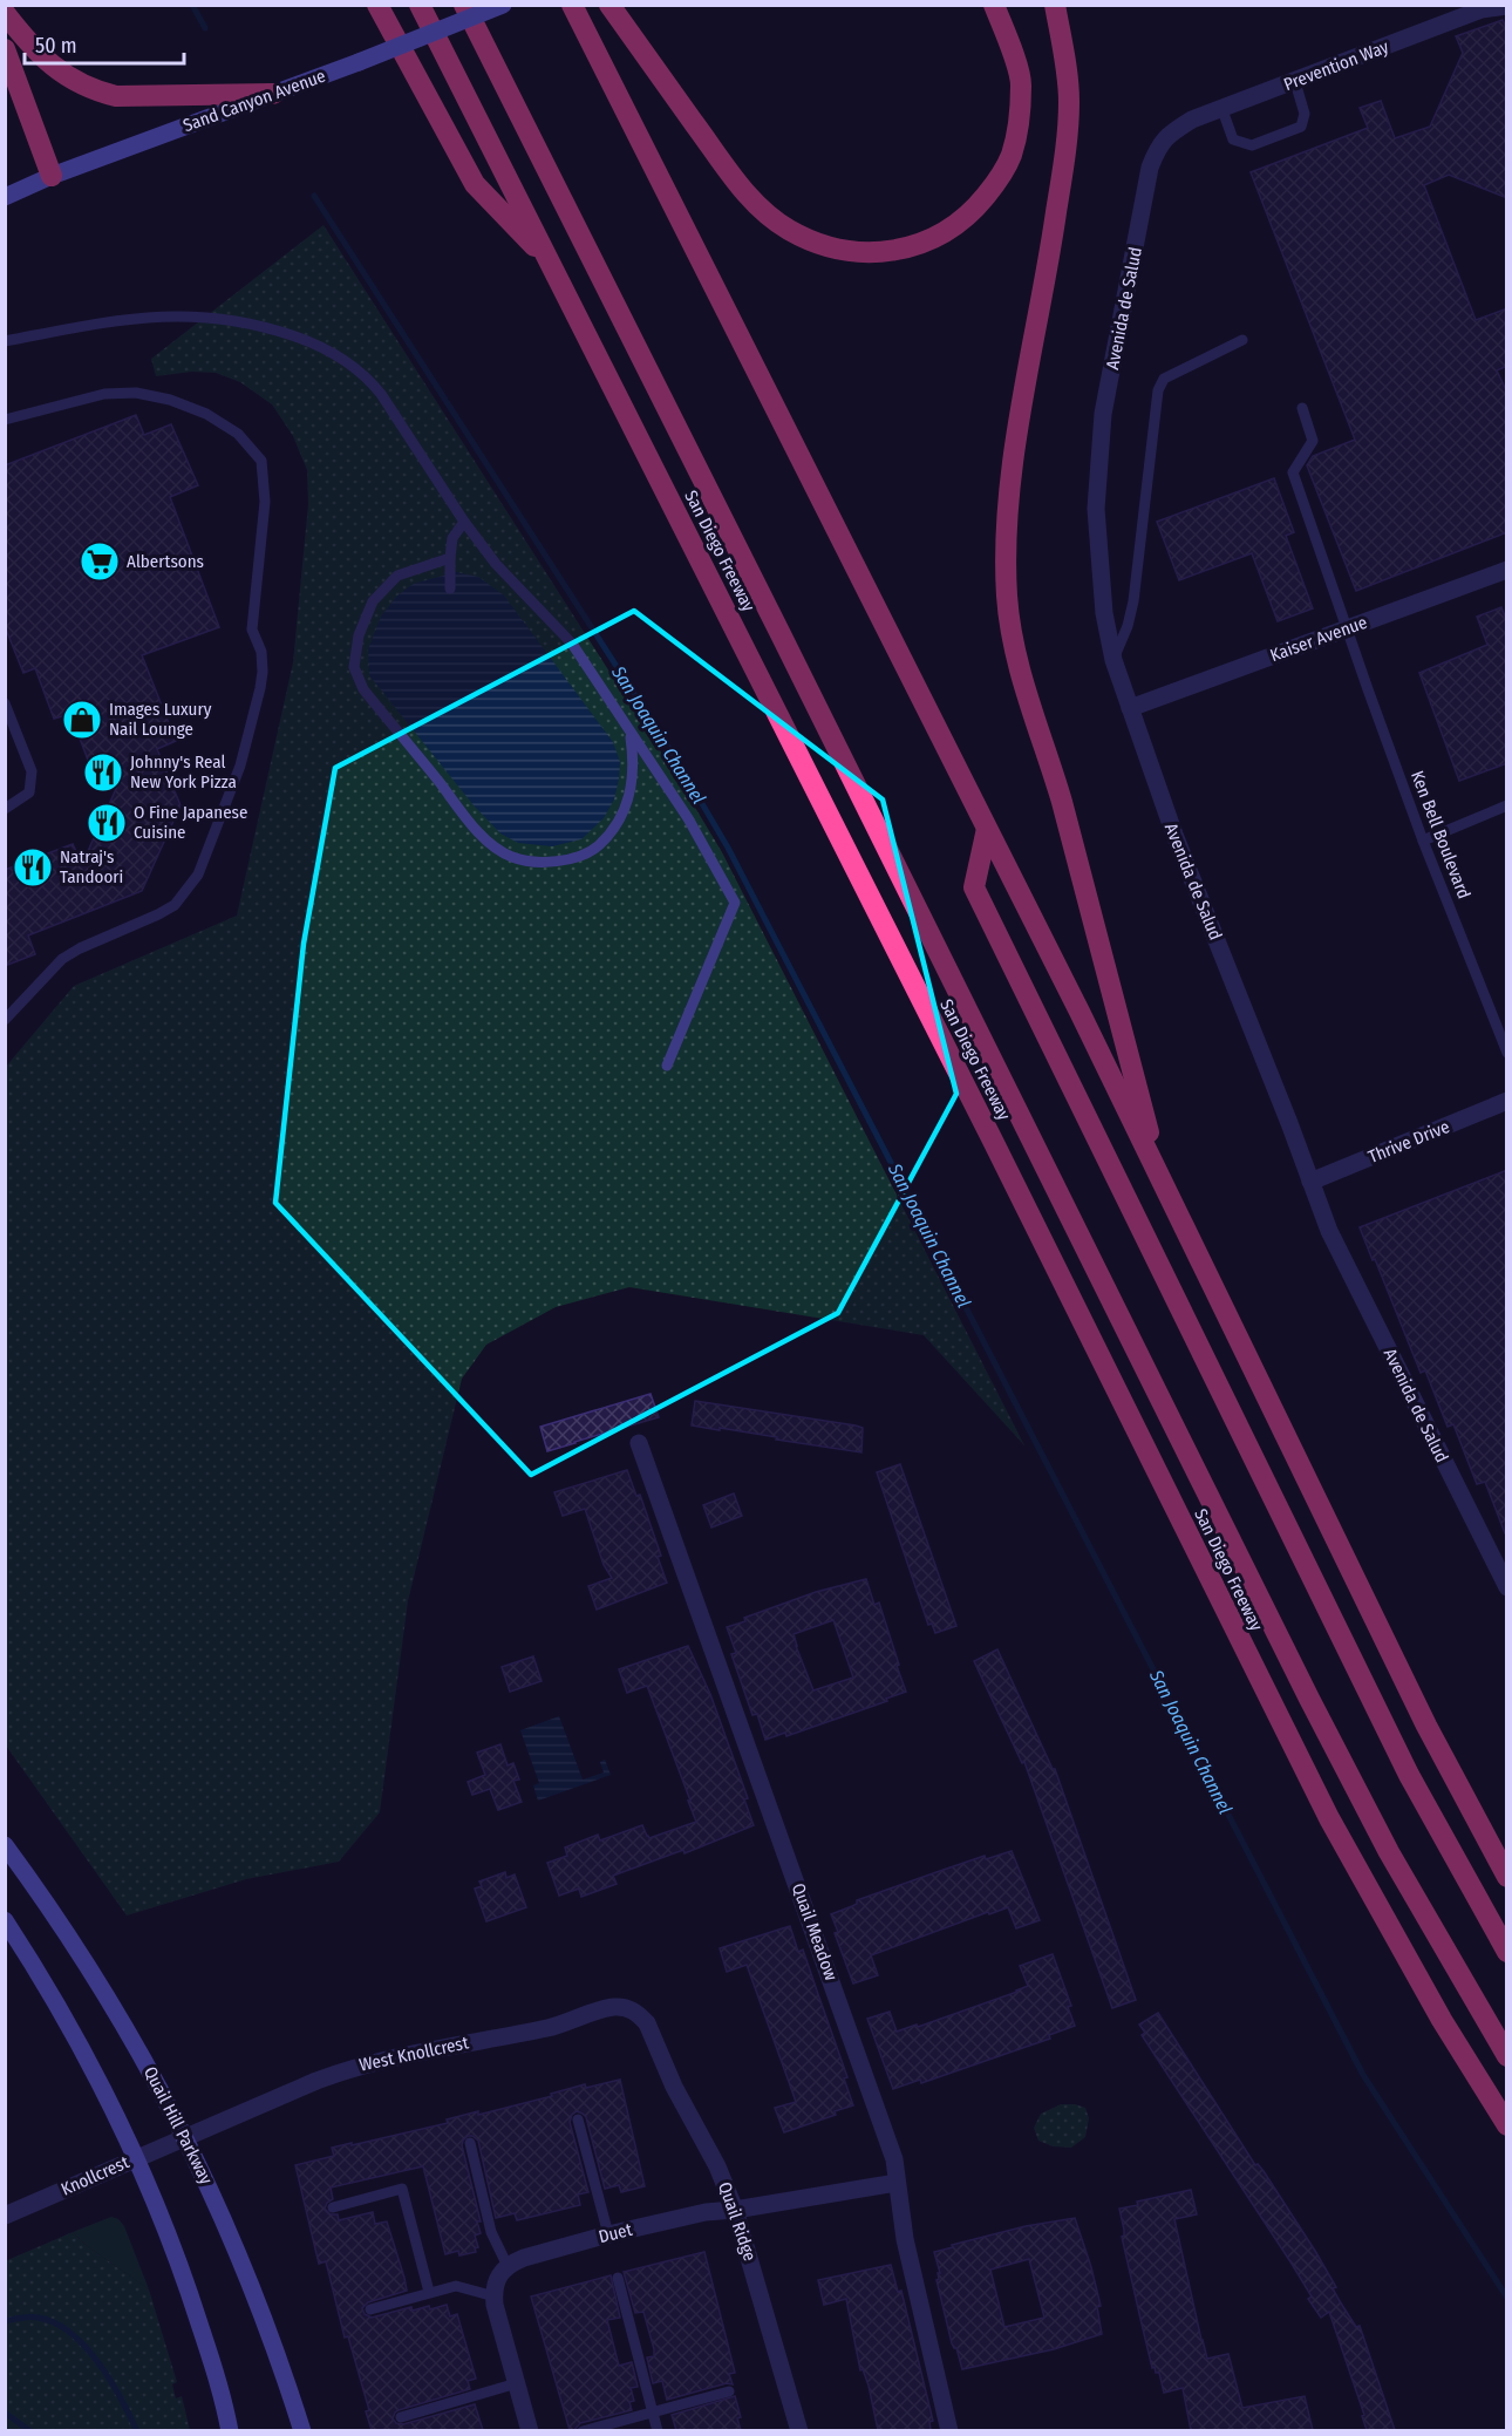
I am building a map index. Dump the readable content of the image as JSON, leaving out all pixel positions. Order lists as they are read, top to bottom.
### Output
{
  "streets": {
    "highway": ["San Diego Freeway"],
    "main road": ["Sand Canyon Avenue", "Quail Hill Parkway"],
    "street": [
      "Prevention Way",
      "Avenida de Salud",
      "Kaiser Avenue",
      "Thrive Drive",
      "Quail Meadow",
      "West Knollcrest",
      "Knollcrest",
      "Quail Ridge",
      "Duet"
    ],
    "lane": ["Ken Bell Boulevard"]
  },
  "crossings": [
    ["Prevention Way", "Avenida de Salud"],
    ["Avenida de Salud", "Kaiser Avenue"],
    ["Avenida de Salud", "Thrive Drive"],
    ["Kaiser Avenue", "Ken Bell Boulevard"],
    ["Quail Meadow", "Duet"],
    ["West Knollcrest", "Quail Hill Parkway"],
    ["West Knollcrest", "Knollcrest"],
    ["West Knollcrest", "Quail Ridge"],
    ["Quail Hill Parkway", "Knollcrest"],
    ["Quail Ridge", "Duet"]
  ],
  "water": ["San Joaquin Channel"],
  "places": {
    "supermarket": ["Albertsons"],
    "shop": ["Images Luxury Nail Lounge"],
    "restaurant": ["Johnny's Real New York Pizza", "O Fine Japanese Cuisine", "Natraj's Tandoori"]
  },
  "scale_bar": "50 m"
}
